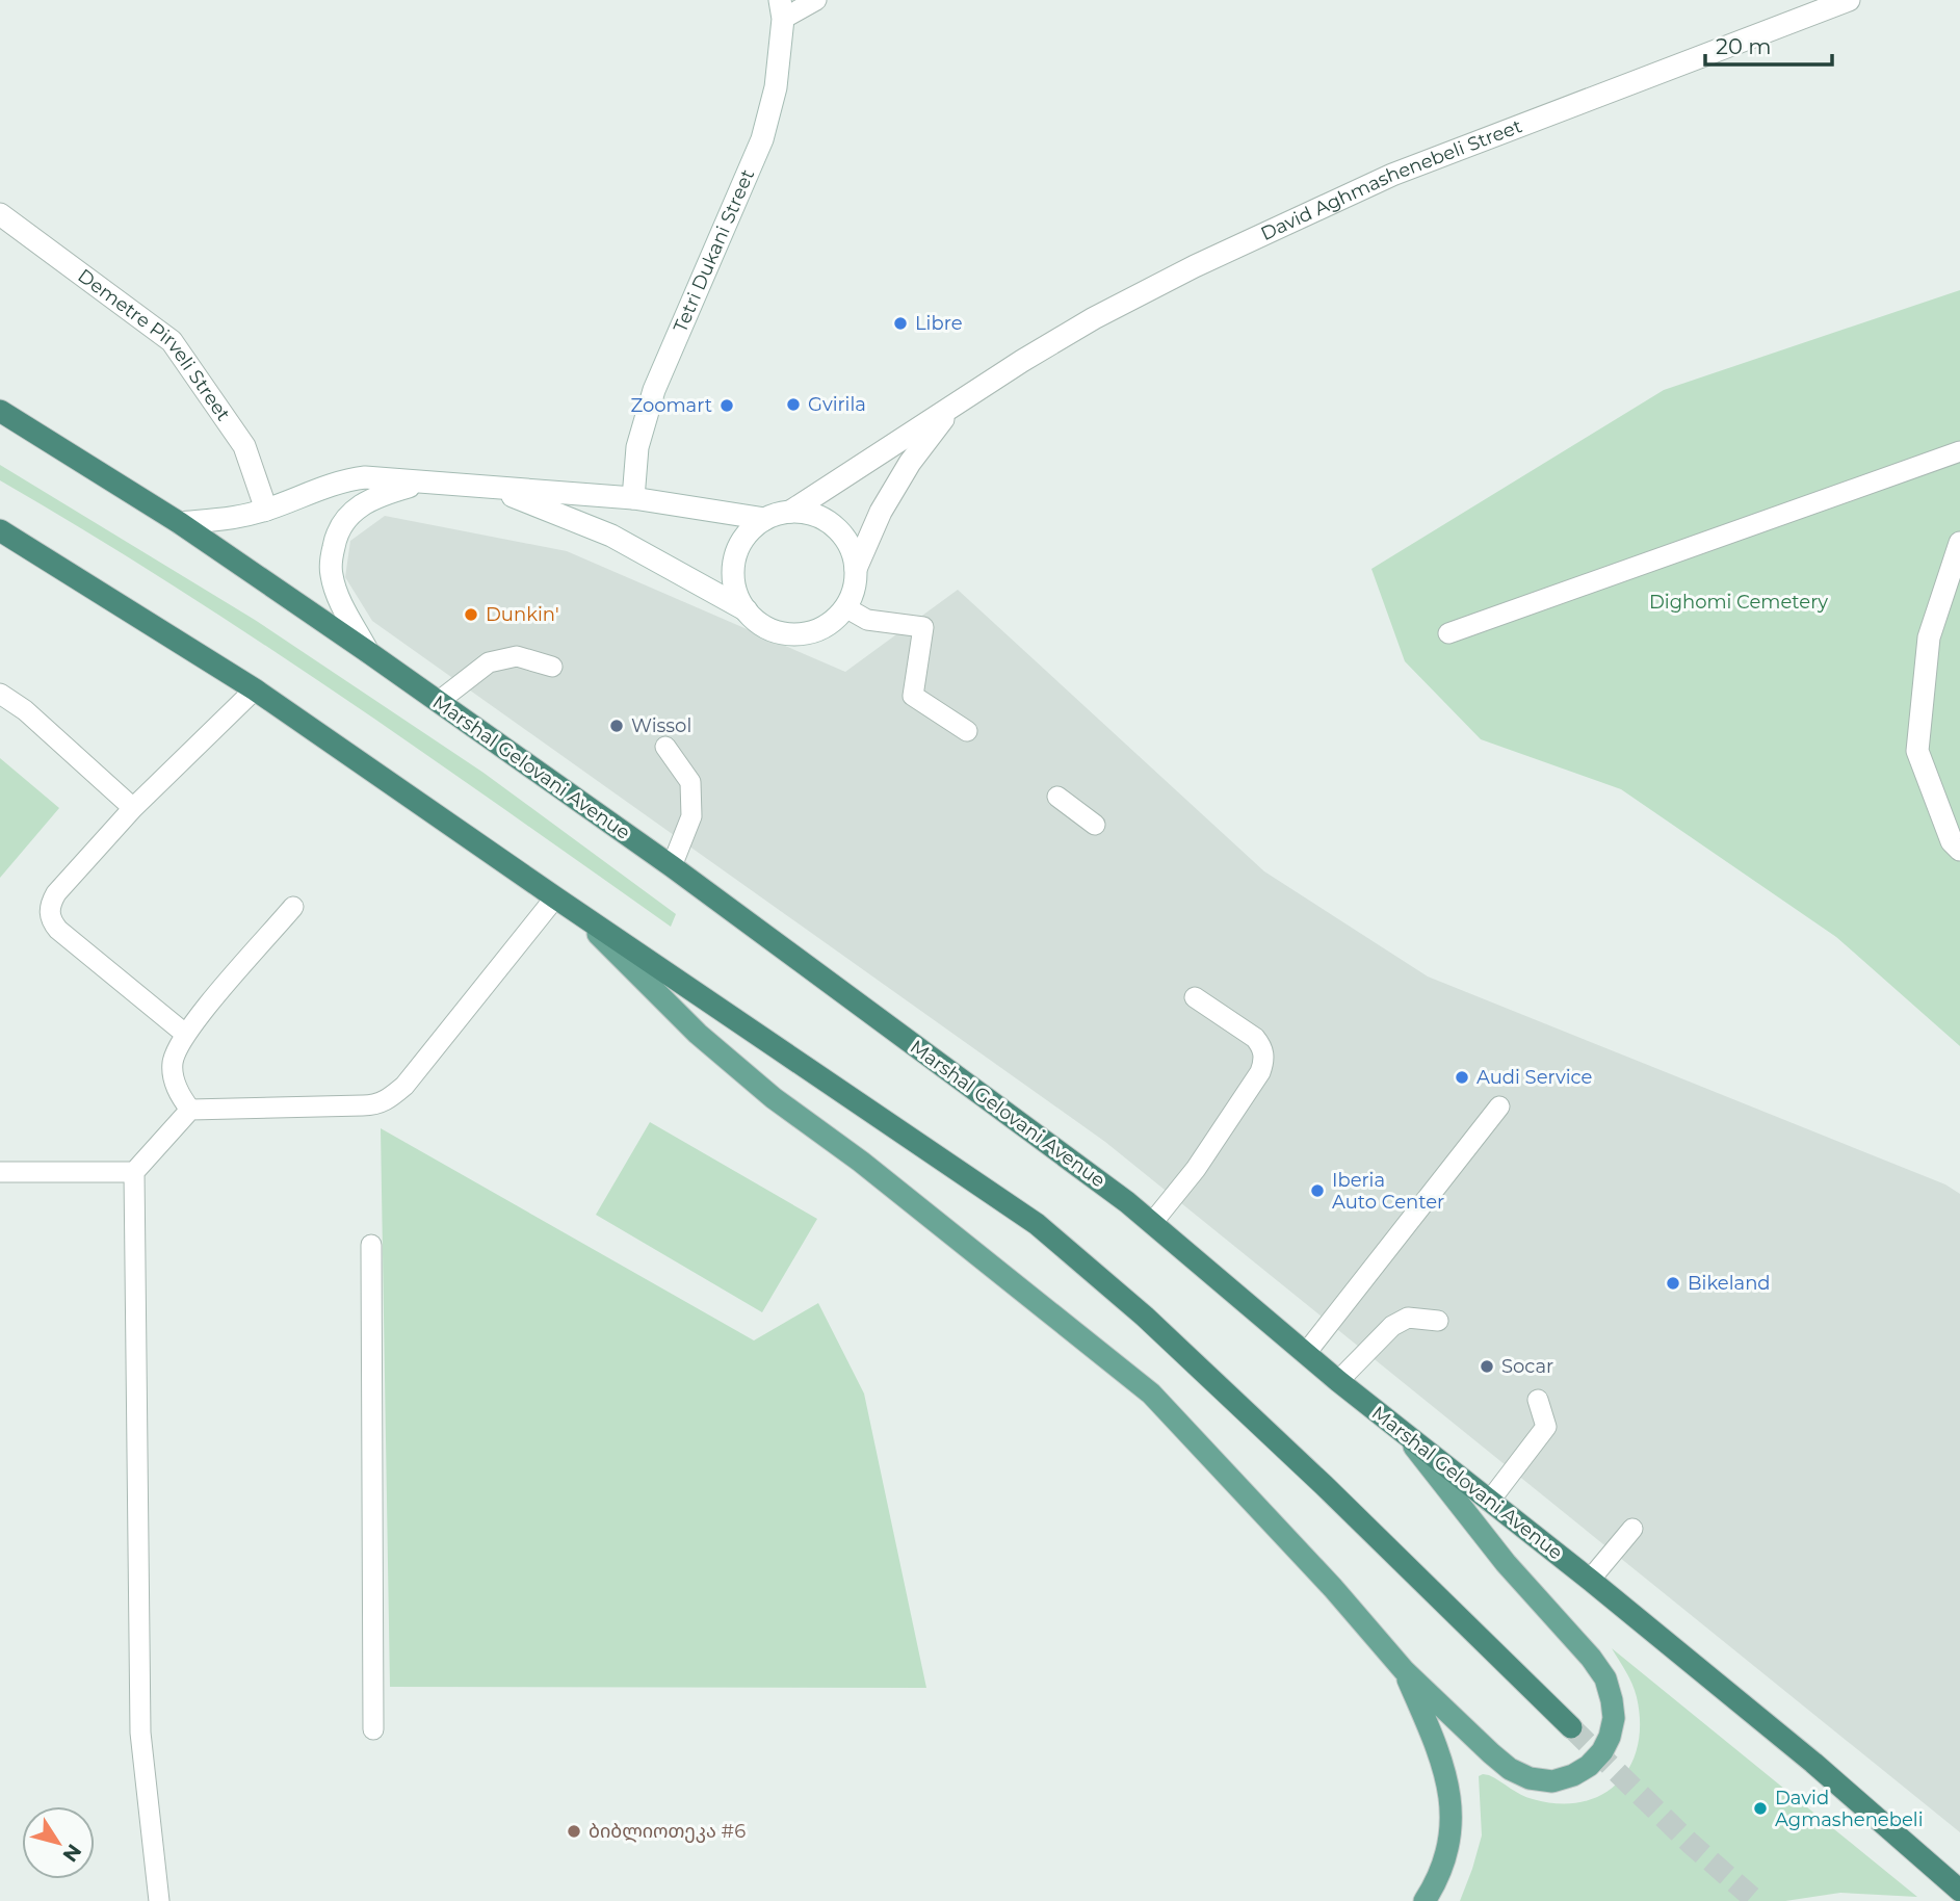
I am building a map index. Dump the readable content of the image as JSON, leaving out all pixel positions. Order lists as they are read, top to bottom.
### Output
{
  "streets": {
    "highway": ["Marshal Gelovani Avenue"],
    "street": ["David Aghmashenebeli Street", "Tetri Dukani Street", "Demetre Pirveli Street"]
  },
  "parks": ["Dighomi Cemetery"],
  "places": [
    "Libre",
    "Gvirila",
    "Zoomart",
    "Dunkin'",
    "Wissol",
    "Audi Service",
    "Iberia Auto Center",
    "Bikeland",
    "Socar",
    "David Agmashenebeli",
    "ბიბლიოთეკა #6"
  ],
  "scale_bar": "20 m",
  "north": "bottom right"
}
